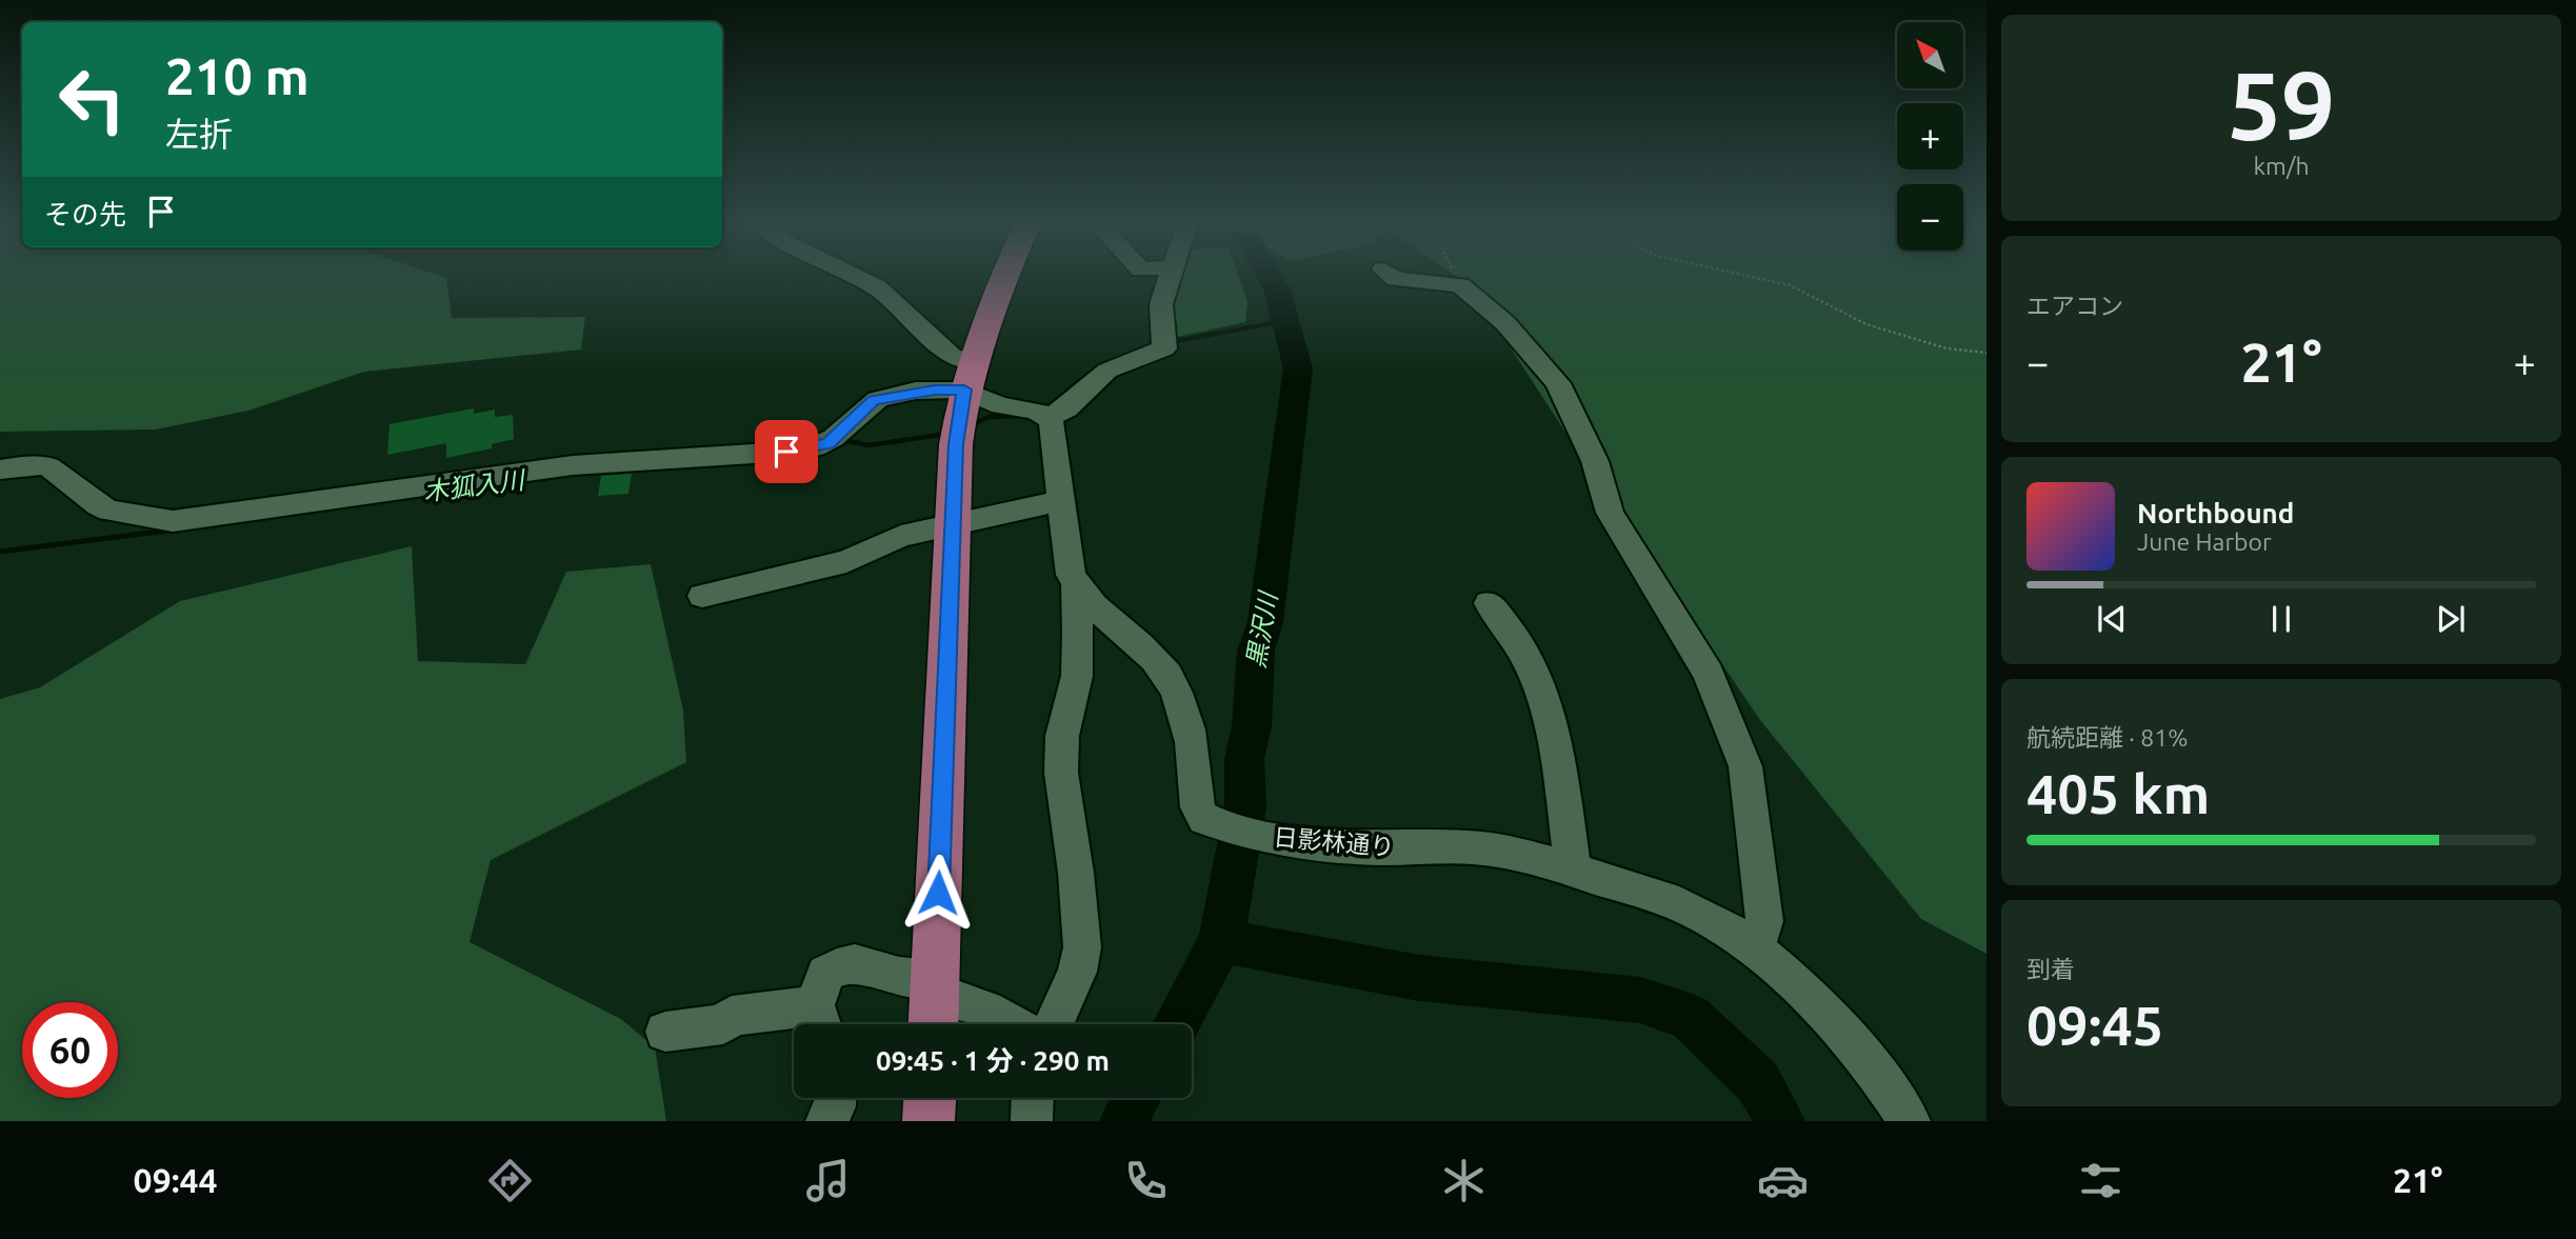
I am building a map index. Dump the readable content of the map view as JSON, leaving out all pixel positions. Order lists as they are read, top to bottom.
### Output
{
  "streets": {
    "street": ["日影林通り"]
  },
  "water": ["木狐入川", "黒沢川"],
  "north": "top left",
  "page": {
    "tile": [
      ["59", "km/h"],
      "エアコン",
      ["航続距離 · 81%", "405 km"],
      ["到着", "09:45"]
    ],
    "map_buttons": ["+", "−"],
    "turn": ["210 m", "左折"],
    "then": "その先",
    "heat": ["−", "21°", "+"],
    "song": ["Northbound", "June Harbor"],
    "limit": "60",
    "trip": "09:45 · 1 分 · 290 m",
    "tabs": ["09:44", "21°"]
  }
}
